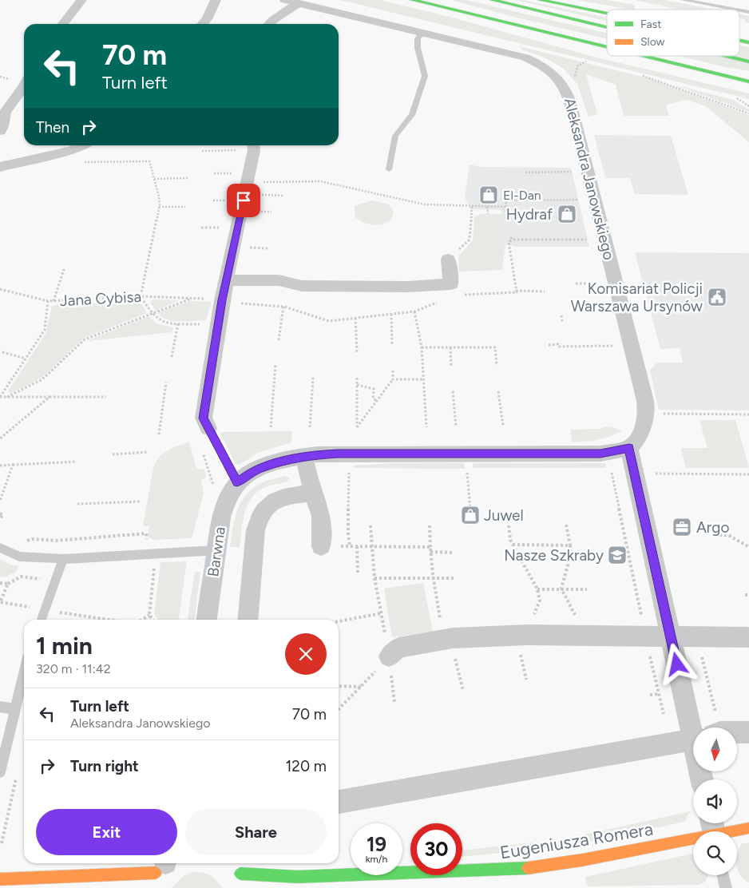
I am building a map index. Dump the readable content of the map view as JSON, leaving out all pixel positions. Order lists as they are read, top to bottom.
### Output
{
  "streets": {
    "main road": ["Eugeniusza Romera"],
    "street": ["Aleksandra Janowskiego", "Barwna"],
    "path": ["Jana Cybisa"]
  },
  "places": {
    "shop": ["El-Dan", "Hydraf", "Juwel"],
    "public building": ["Komisariat Policji Warszawa Ursynów"],
    "office": ["Argo"],
    "school or university": ["Nasze Szkraby"]
  },
  "legend": ["Fast", "Slow"],
  "north": "bottom",
  "page": {
    "turn": ["70 m", "Turn left"],
    "then": "Then",
    "heading": ["1 min", "320 m · 11:42"],
    "list": [
      {
        "name": "Turn left",
        "note": "Aleksandra Janowskiego",
        "value": "70 m"
      },
      {
        "name": "Turn right",
        "value": "120 m"
      }
    ],
    "buttons": ["Exit", "Share"],
    "speed": "19 km/h",
    "limit": "30"
  }
}
